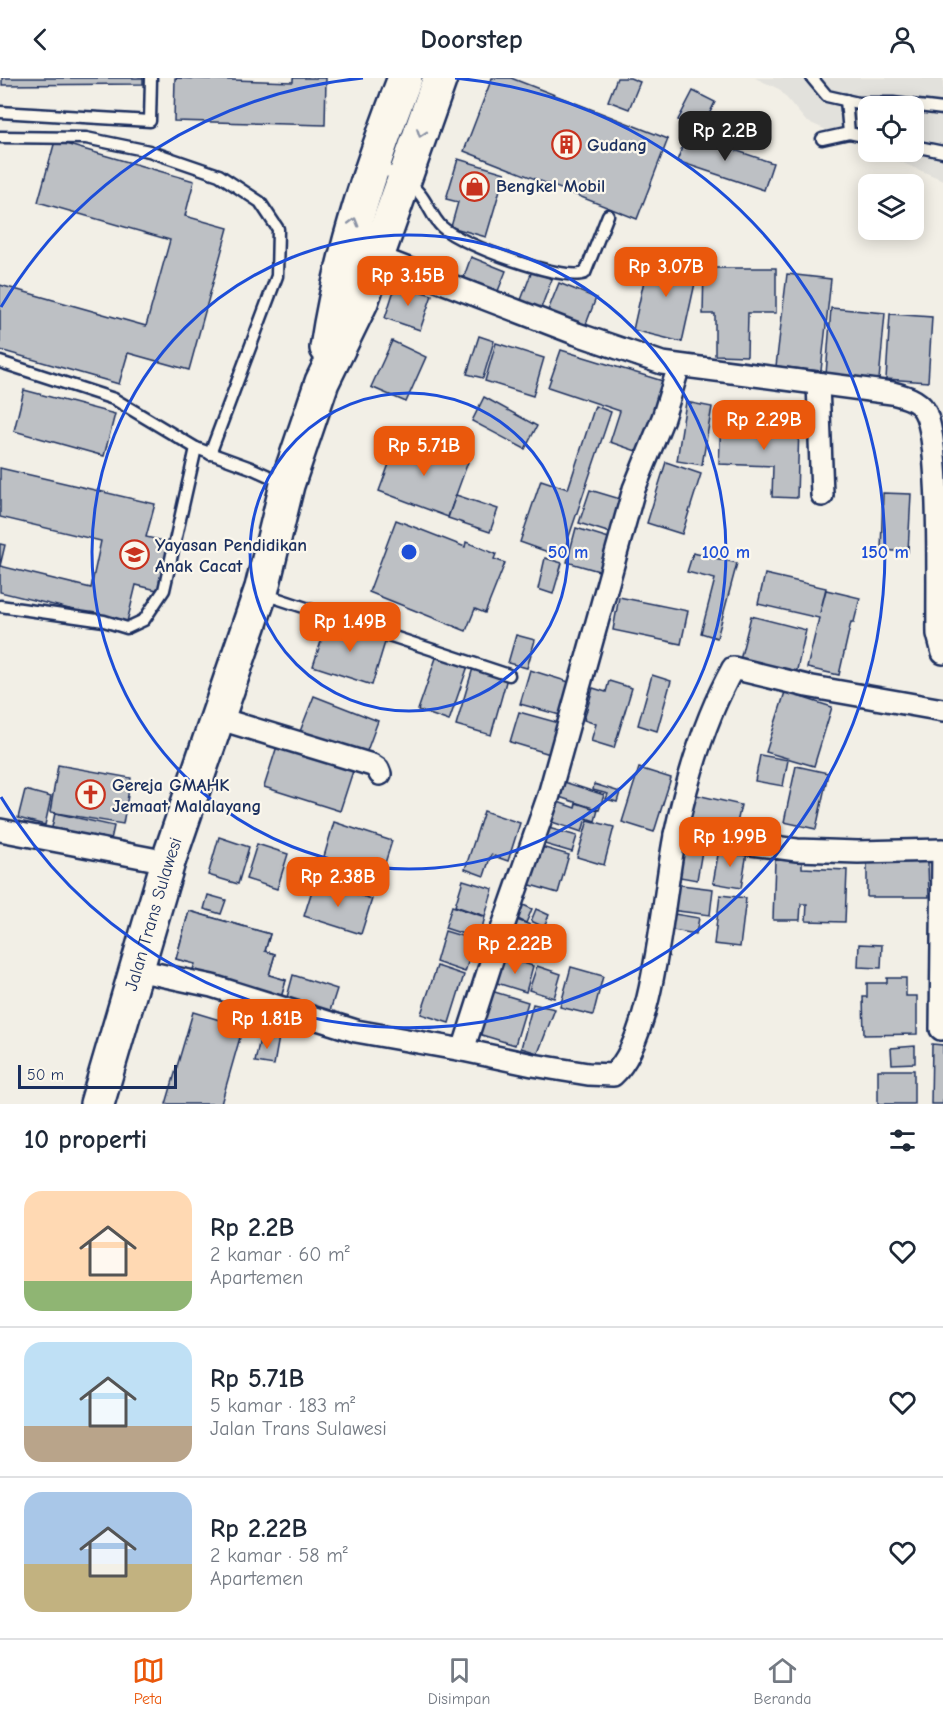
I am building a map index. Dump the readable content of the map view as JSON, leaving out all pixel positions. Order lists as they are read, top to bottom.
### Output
{
  "streets": {
    "highway": ["Jalan Trans Sulawesi"]
  },
  "places": {
    "building": ["Gudang"],
    "shop": ["Bengkel Mobil"],
    "school or university": ["Yayasan Pendidikan Anak Cacat"],
    "church": ["Gereja GMAHK Jemaat Malalayang"]
  },
  "scale_bar": "50 m",
  "page": {
    "header": "Doorstep",
    "price": [
      "Rp 2.2B",
      "Rp 3.07B",
      "Rp 3.15B",
      "Rp 2.29B",
      "Rp 5.71B",
      "Rp 1.49B",
      "Rp 1.99B",
      "Rp 2.38B",
      "Rp 2.22B",
      "Rp 1.81B"
    ],
    "scale": "50 m",
    "heading": "10 properti",
    "list": [
      {
        "name": "Rp 2.2B",
        "note": "2 kamar · 60 m² · Apartemen"
      },
      {
        "name": "Rp 5.71B",
        "note": "5 kamar · 183 m² · Jalan Trans Sulawesi"
      },
      {
        "name": "Rp 2.22B",
        "note": "2 kamar · 58 m² · Apartemen"
      }
    ],
    "tabs": ["Peta", "Disimpan", "Beranda"]
  },
  "rings": ["50 m", "100 m", "150 m"]
}
